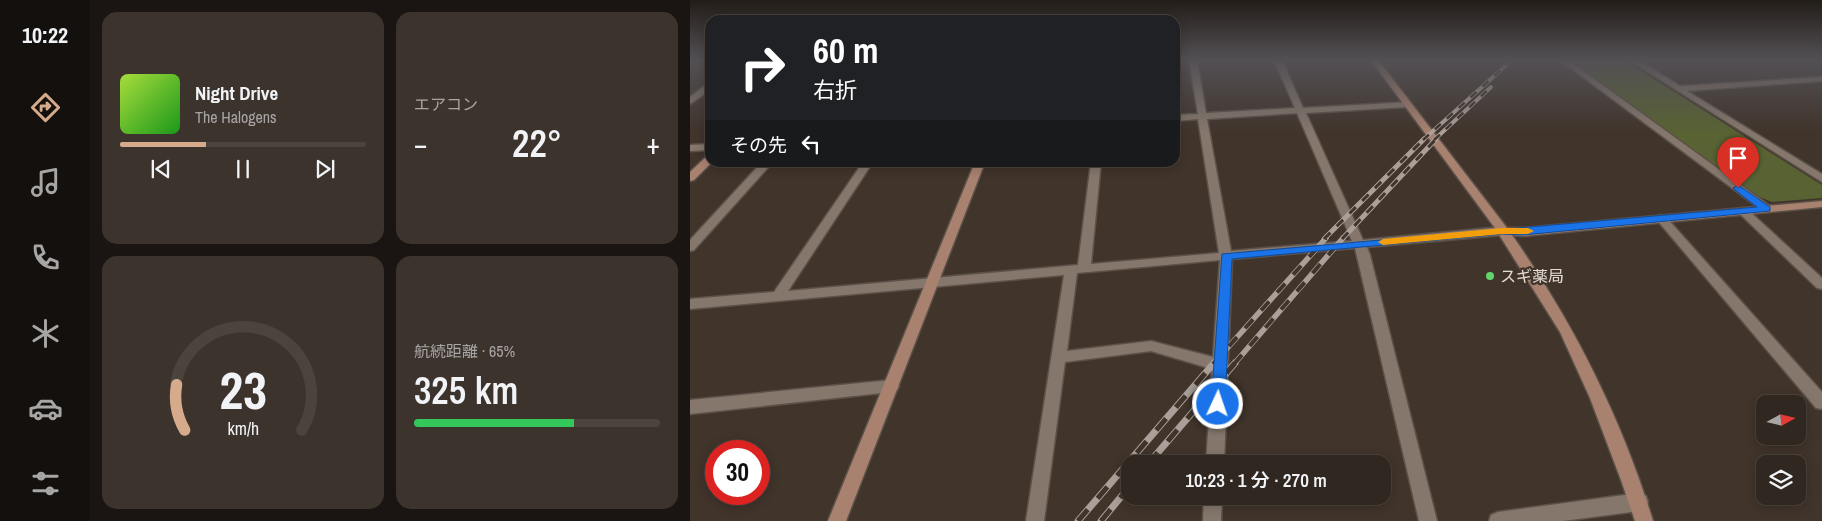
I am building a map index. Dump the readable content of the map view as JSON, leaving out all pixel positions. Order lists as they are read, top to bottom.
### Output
{
  "places": ["スギ薬局"],
  "north": "right",
  "page": {
    "tabs": "10:22",
    "tile": [
      "エアコン",
      ["航続距離 · 65%", "325 km"]
    ],
    "turn": ["60 m", "右折"],
    "song": ["Night Drive", "The Halogens"],
    "then": "その先",
    "heat": ["−", "22°", "+"],
    "limit": "30",
    "trip": "10:23 · 1 分 · 270 m",
    "gauge": ["23", "km/h"]
  }
}
